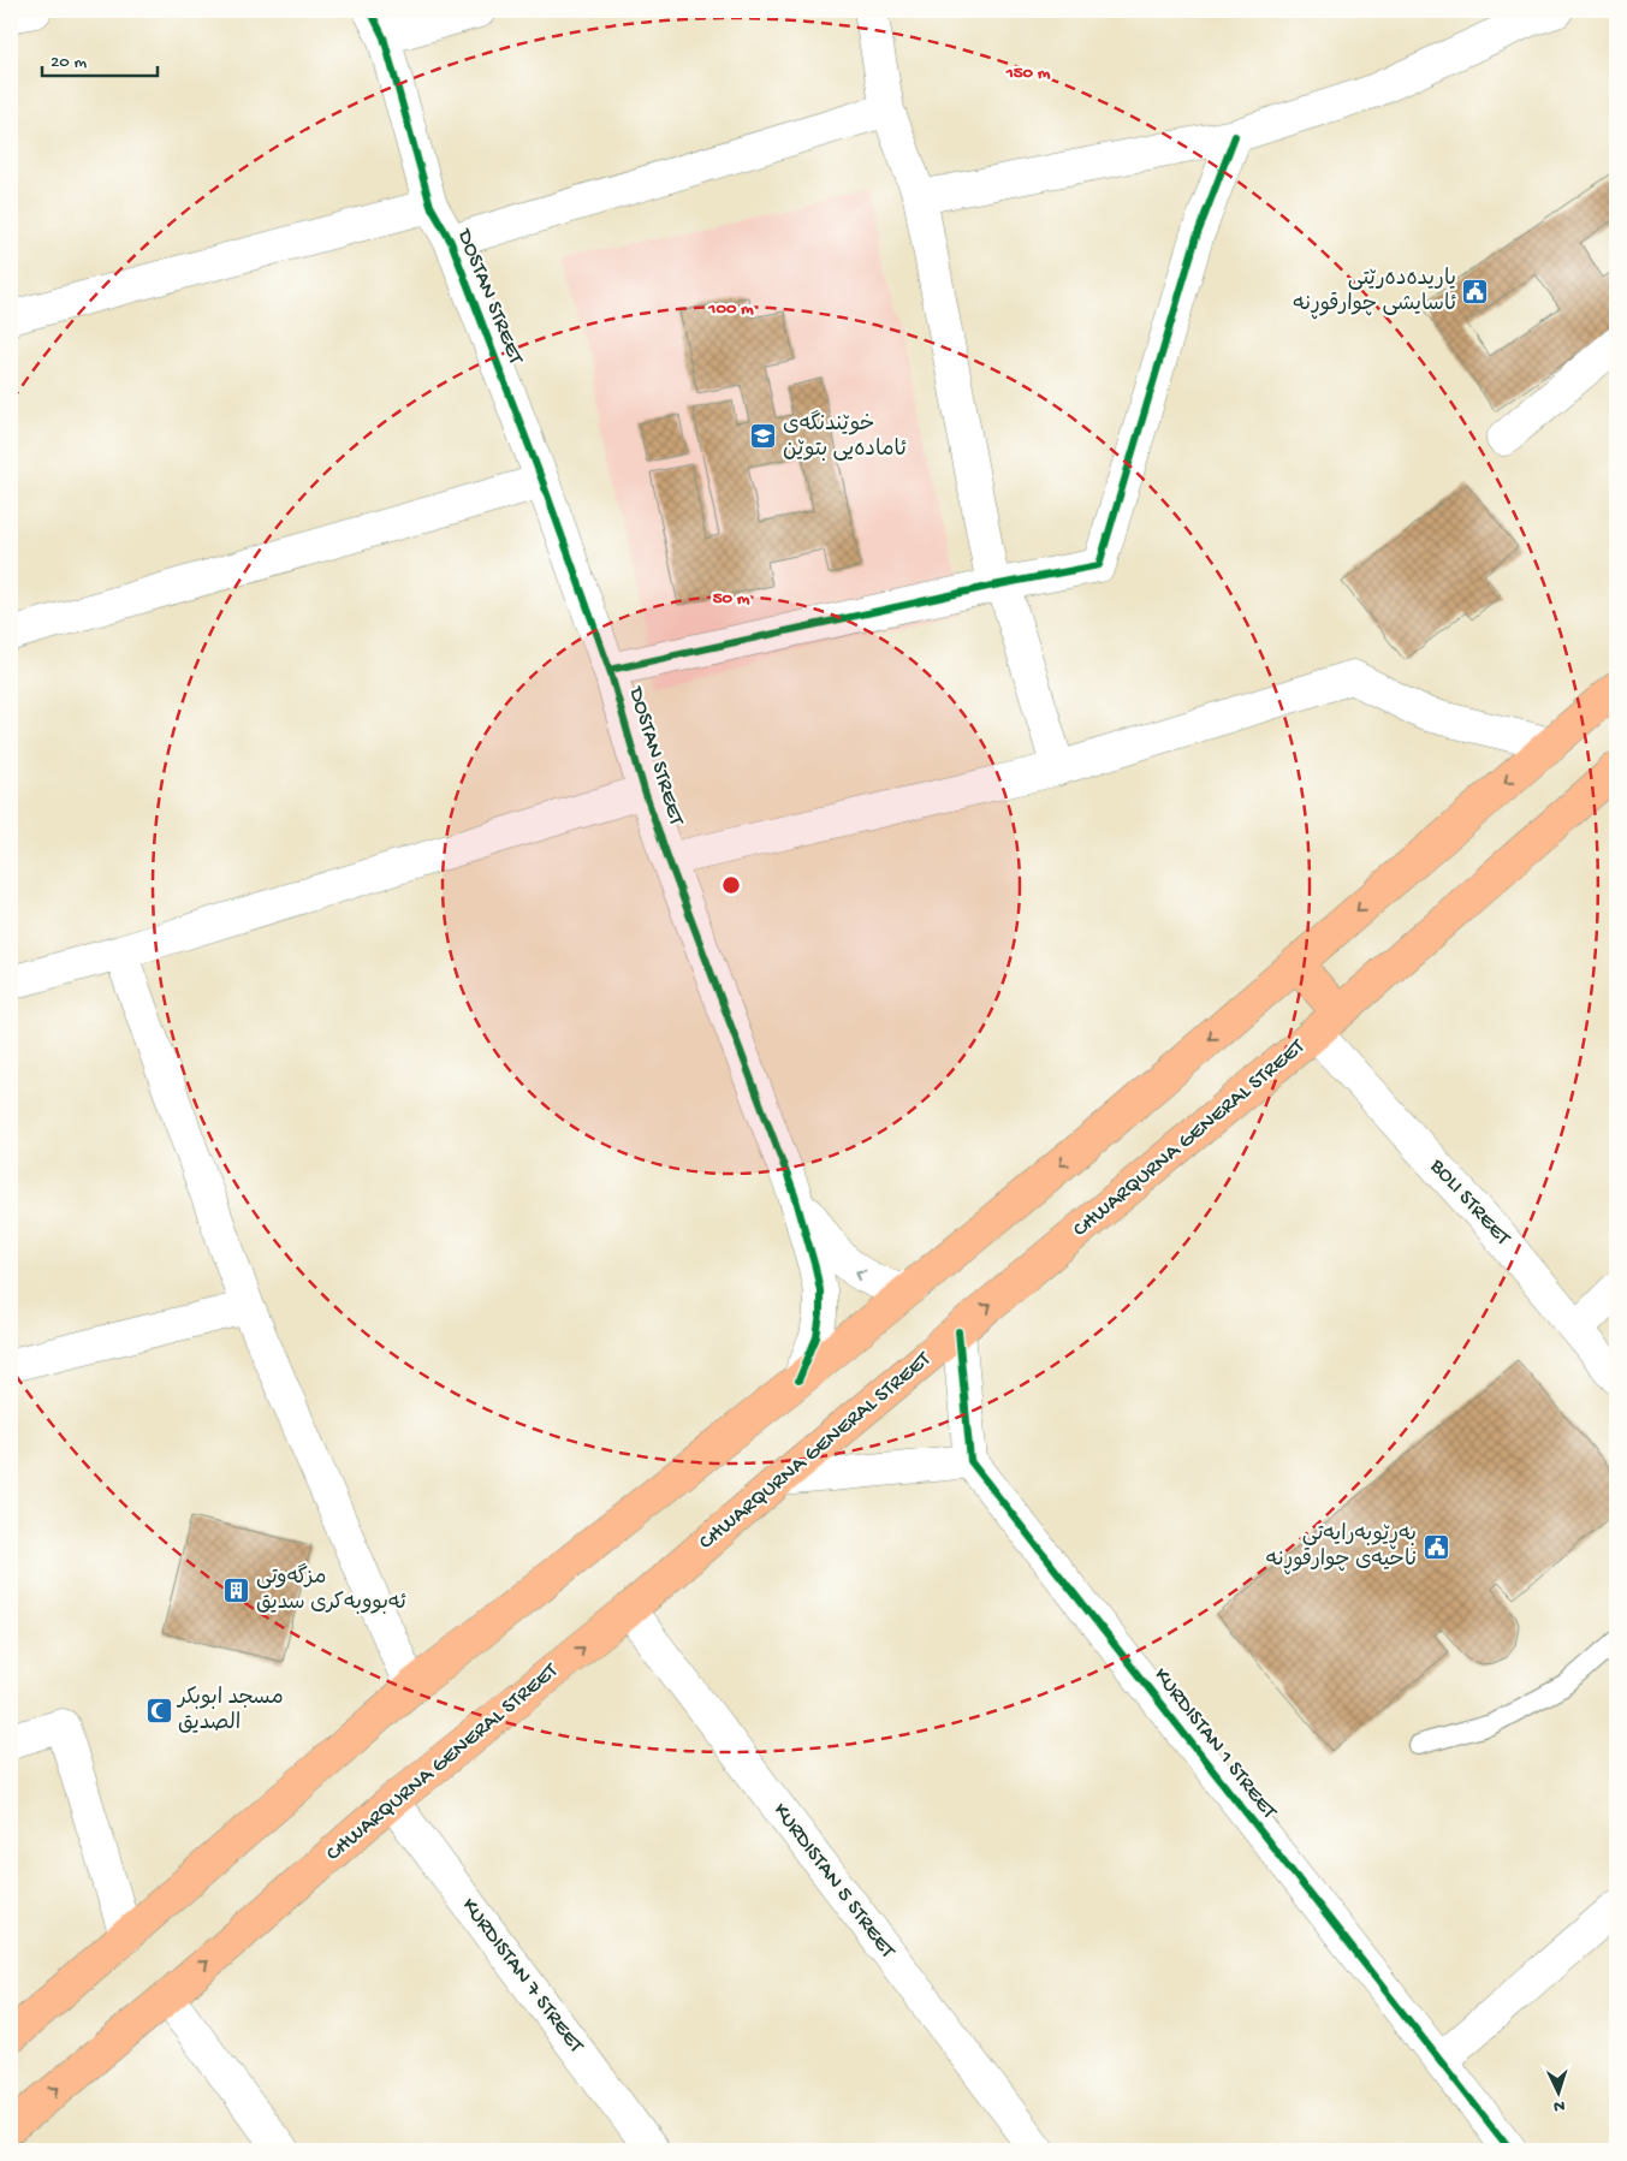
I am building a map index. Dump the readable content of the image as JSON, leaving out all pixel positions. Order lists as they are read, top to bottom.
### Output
{
  "streets": {
    "highway": ["CHWARQURNA GENERAL STREET"],
    "street": [
      "DOSTAN STREET",
      "BOLI STREET",
      "KURDISTAN 1 STREET",
      "KURDISTAN 5 STREET",
      "KURDISTAN 7 STREET"
    ]
  },
  "crossings": [
    ["CHWARQURNA GENERAL STREET", "BOLI STREET"],
    ["CHWARQURNA GENERAL STREET", "KURDISTAN 5 STREET"],
    ["CHWARQURNA GENERAL STREET", "KURDISTAN 7 STREET"]
  ],
  "places": {
    "public building": ["یاریدەدەرێتی ئاسایشی چوارقوڕنە", "بەڕێوبەرایەتی ناحیەی چوارقوڕنە"],
    "school or university": ["خوێندنگەی ئامادەیی بتوێن"],
    "building": ["مزگەوتی ئەبووبەکری سدیق"],
    "mosque": ["مسجد ابوبكر الصديق"]
  },
  "scale_bar": "20 m",
  "north": "bottom",
  "rings": ["150 m", "100 m", "50 m"]
}
